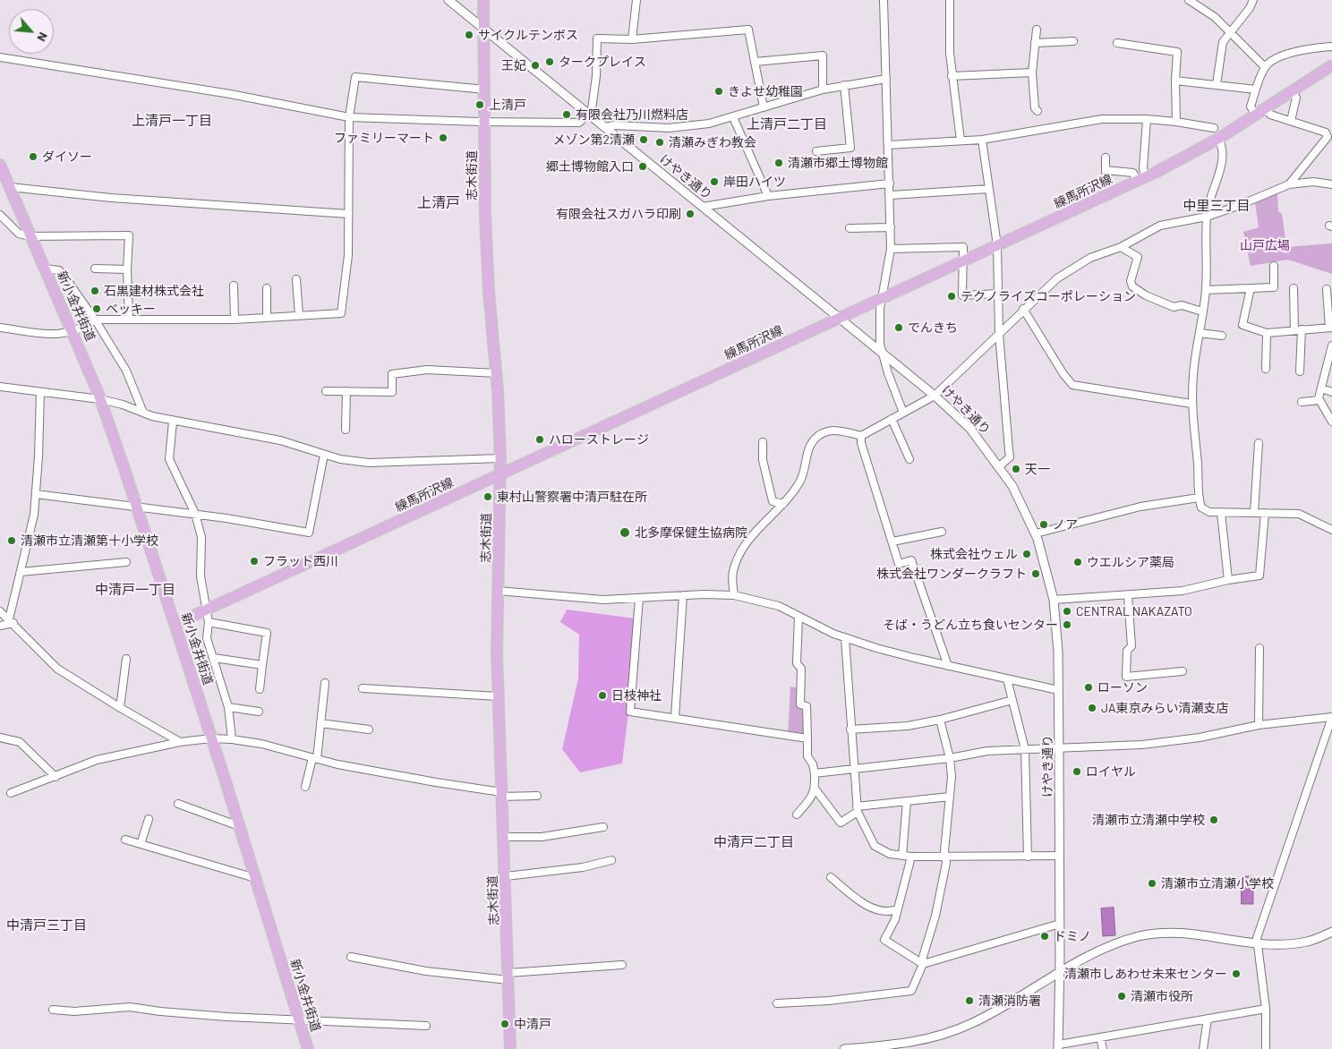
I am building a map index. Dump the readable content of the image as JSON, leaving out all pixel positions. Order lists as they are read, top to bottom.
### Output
{
  "streets": {
    "main road": ["志木街道", "練馬所沢線", "新小金井街道"],
    "street": ["けやき通り"]
  },
  "crossings": [
    ["志木街道", "けやき通り"],
    ["志木街道", "練馬所沢線"],
    ["けやき通り", "練馬所沢線"],
    ["練馬所沢線", "新小金井街道"]
  ],
  "districts": [
    "上清戸一丁目",
    "上清戸二丁目",
    "上清戸",
    "中里三丁目",
    "中清戸一丁目",
    "中清戸二丁目",
    "中清戸三丁目"
  ],
  "parks": ["山戸広場"],
  "places": [
    "サイクルテンボス",
    "タークプレイス",
    "王妃",
    "きよせ幼稚園",
    "上清戸",
    "有限会社乃川燃料店",
    "ファミリーマート",
    "メゾン第2清瀬",
    "清瀬みぎわ教会",
    "ダイソー",
    "清瀬市郷土博物館",
    "郷土博物館入口",
    "岸田ハイツ",
    "有限会社スガハラ印刷",
    "石黒建材株式会社",
    "テクノライズコーポレーション",
    "ベッキー",
    "でんきち",
    "ハローストレージ",
    "天一",
    "東村山警察署中清戸駐在所",
    "ノア",
    "北多摩保健生協病院",
    "清瀬市立清瀬第十小学校",
    "株式会社ウェル",
    "フラット西川",
    "ウエルシア薬局",
    "株式会社ワンダークラフト",
    "CENTRAL NAKAZATO",
    "そば・うどん立ち食いセンター",
    "ローソン",
    "日枝神社",
    "JA東京みらい清瀬支店",
    "ロイヤル",
    "清瀬市立清瀬中学校",
    "清瀬市立清瀬小学校",
    "ドミノ",
    "清瀬市しあわせ未来センター",
    "清瀬市役所",
    "清瀬消防署",
    "中清戸"
  ],
  "north": "bottom right"
}
